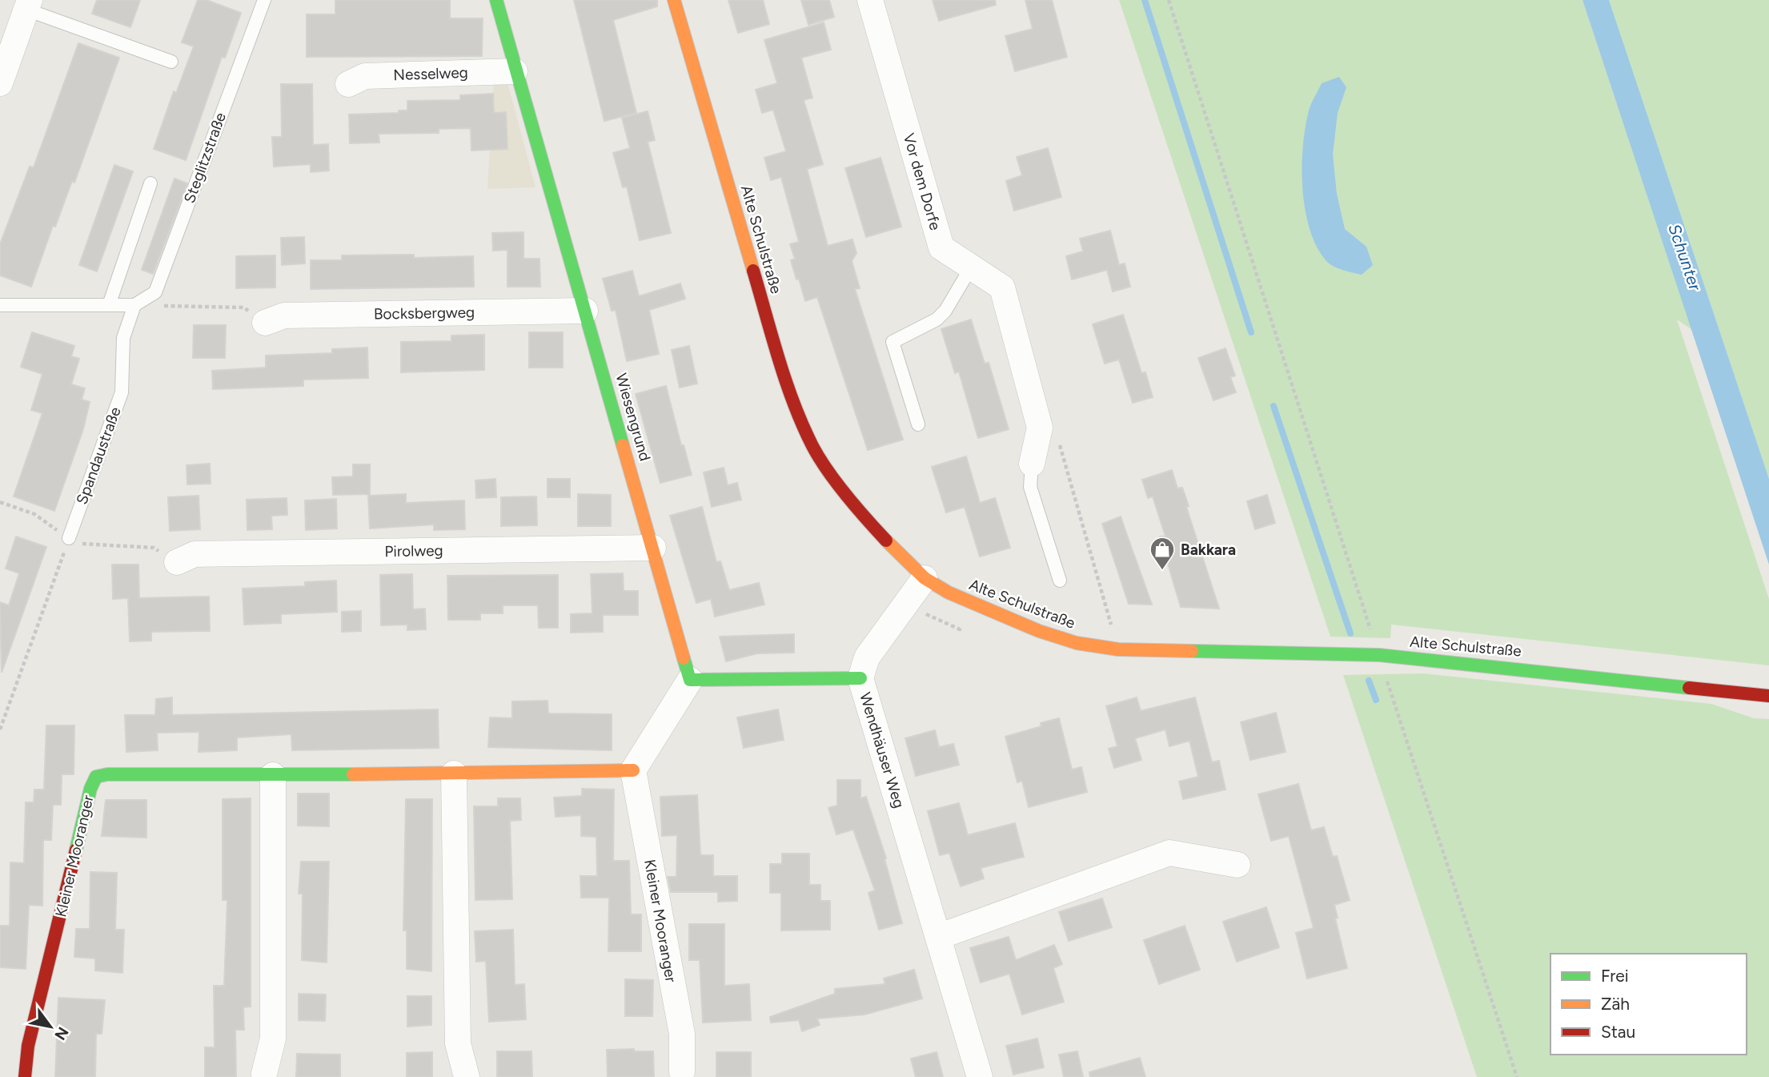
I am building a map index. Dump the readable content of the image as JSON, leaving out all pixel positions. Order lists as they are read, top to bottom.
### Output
{
  "streets": {
    "street": [
      "Nesselweg",
      "Vor dem Dorfe",
      "Alte Schulstraße",
      "Bocksbergweg",
      "Wiesengrund",
      "Pirolweg",
      "Wendhäuser Weg",
      "Kleiner Mooranger"
    ],
    "lane": ["Steglitzstraße", "Spandaustraße"]
  },
  "crossings": [
    ["Nesselweg", "Wiesengrund"],
    ["Steglitzstraße", "Spandaustraße"],
    ["Alte Schulstraße", "Wendhäuser Weg"],
    ["Bocksbergweg", "Wiesengrund"],
    ["Wiesengrund", "Pirolweg"]
  ],
  "water": ["Schunter"],
  "places": {
    "shop": ["Bakkara"]
  },
  "legend": ["Frei", "Zäh", "Stau"],
  "north": "bottom right"
}
